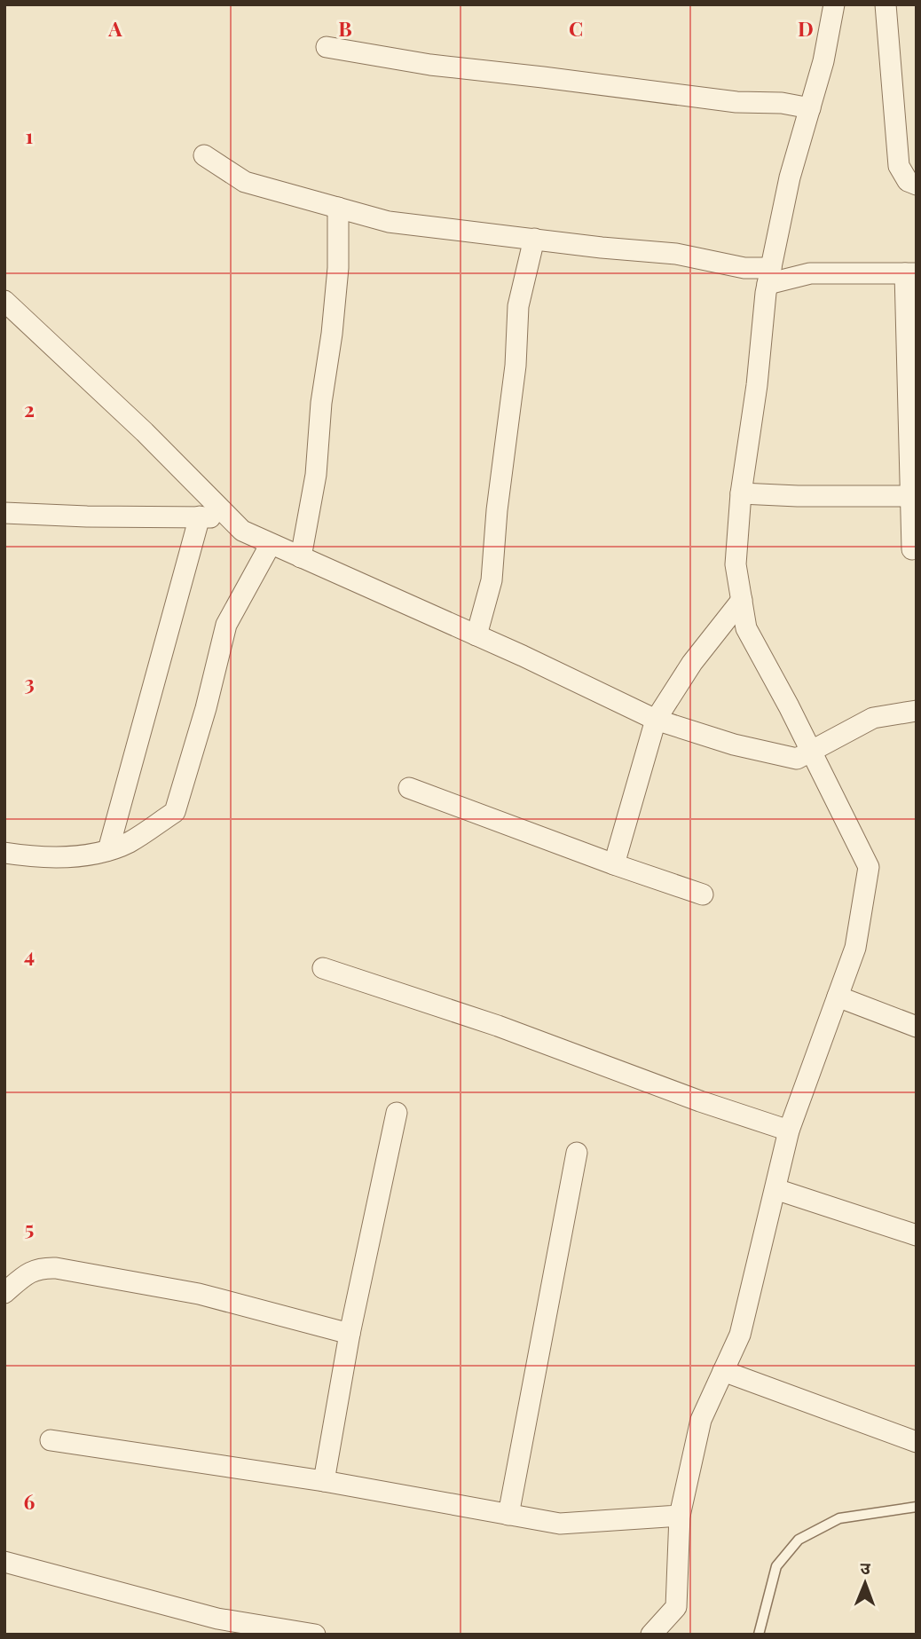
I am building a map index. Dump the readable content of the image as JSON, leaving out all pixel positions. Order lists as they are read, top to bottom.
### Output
{
  "north": "top",
  "grid": {
    "columns": [
      "A",
      "B",
      "C",
      "D"
    ],
    "rows": [
      "1",
      "2",
      "3",
      "4",
      "5",
      "6"
    ]
  }
}
